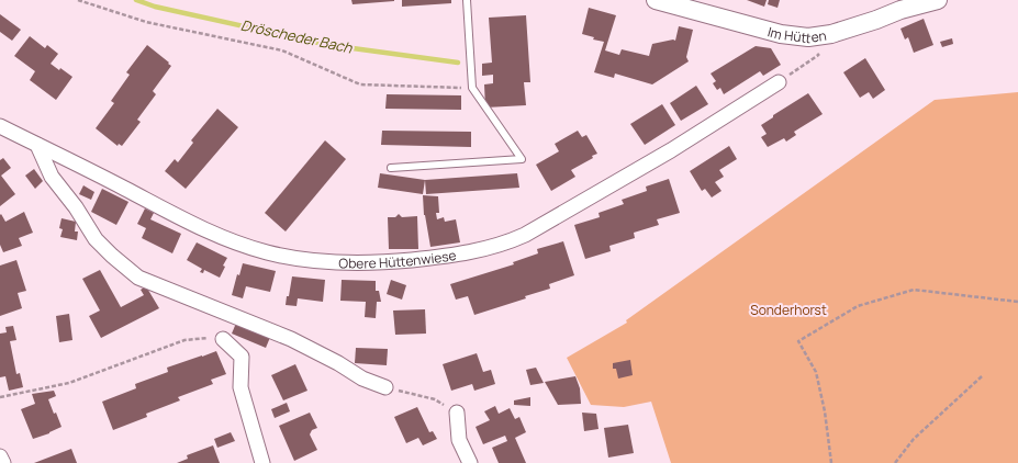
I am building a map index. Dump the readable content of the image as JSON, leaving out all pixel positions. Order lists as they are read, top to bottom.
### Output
{
  "streets": {
    "street": ["Im Hütten", "Obere Hüttenwiese"]
  },
  "water": ["Dröscheder Bach"],
  "parks": ["Sonderhorst"]
}
